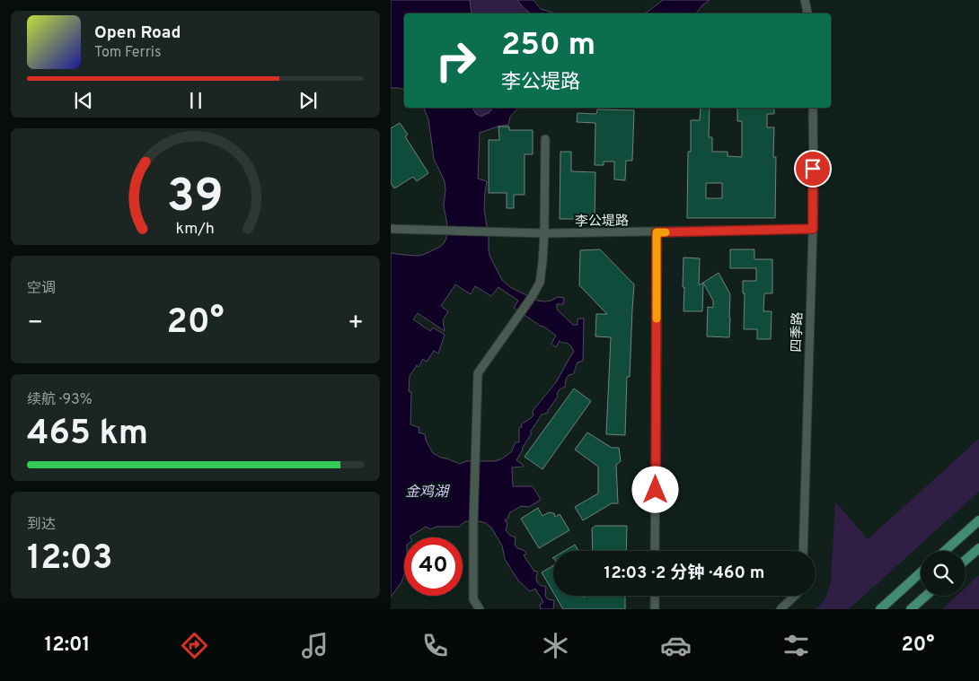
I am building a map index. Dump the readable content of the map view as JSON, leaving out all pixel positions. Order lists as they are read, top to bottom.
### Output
{
  "streets": {
    "street": ["李公堤路", "四季路"]
  },
  "crossings": [
    ["李公堤路", "四季路"]
  ],
  "water": ["金鸡湖"],
  "page": {
    "turn": ["250 m", "李公堤路"],
    "song": ["Open Road", "Tom Ferris"],
    "tile": [
      "空调",
      ["续航 · 93%", "465 km"],
      ["到达", "12:03"]
    ],
    "heat": ["−", "20°", "+"],
    "limit": "40",
    "trip": "12:03 · 2 分钟 · 460 m",
    "tabs": ["12:01", "20°"],
    "gauge": ["39", "km/h"]
  }
}
